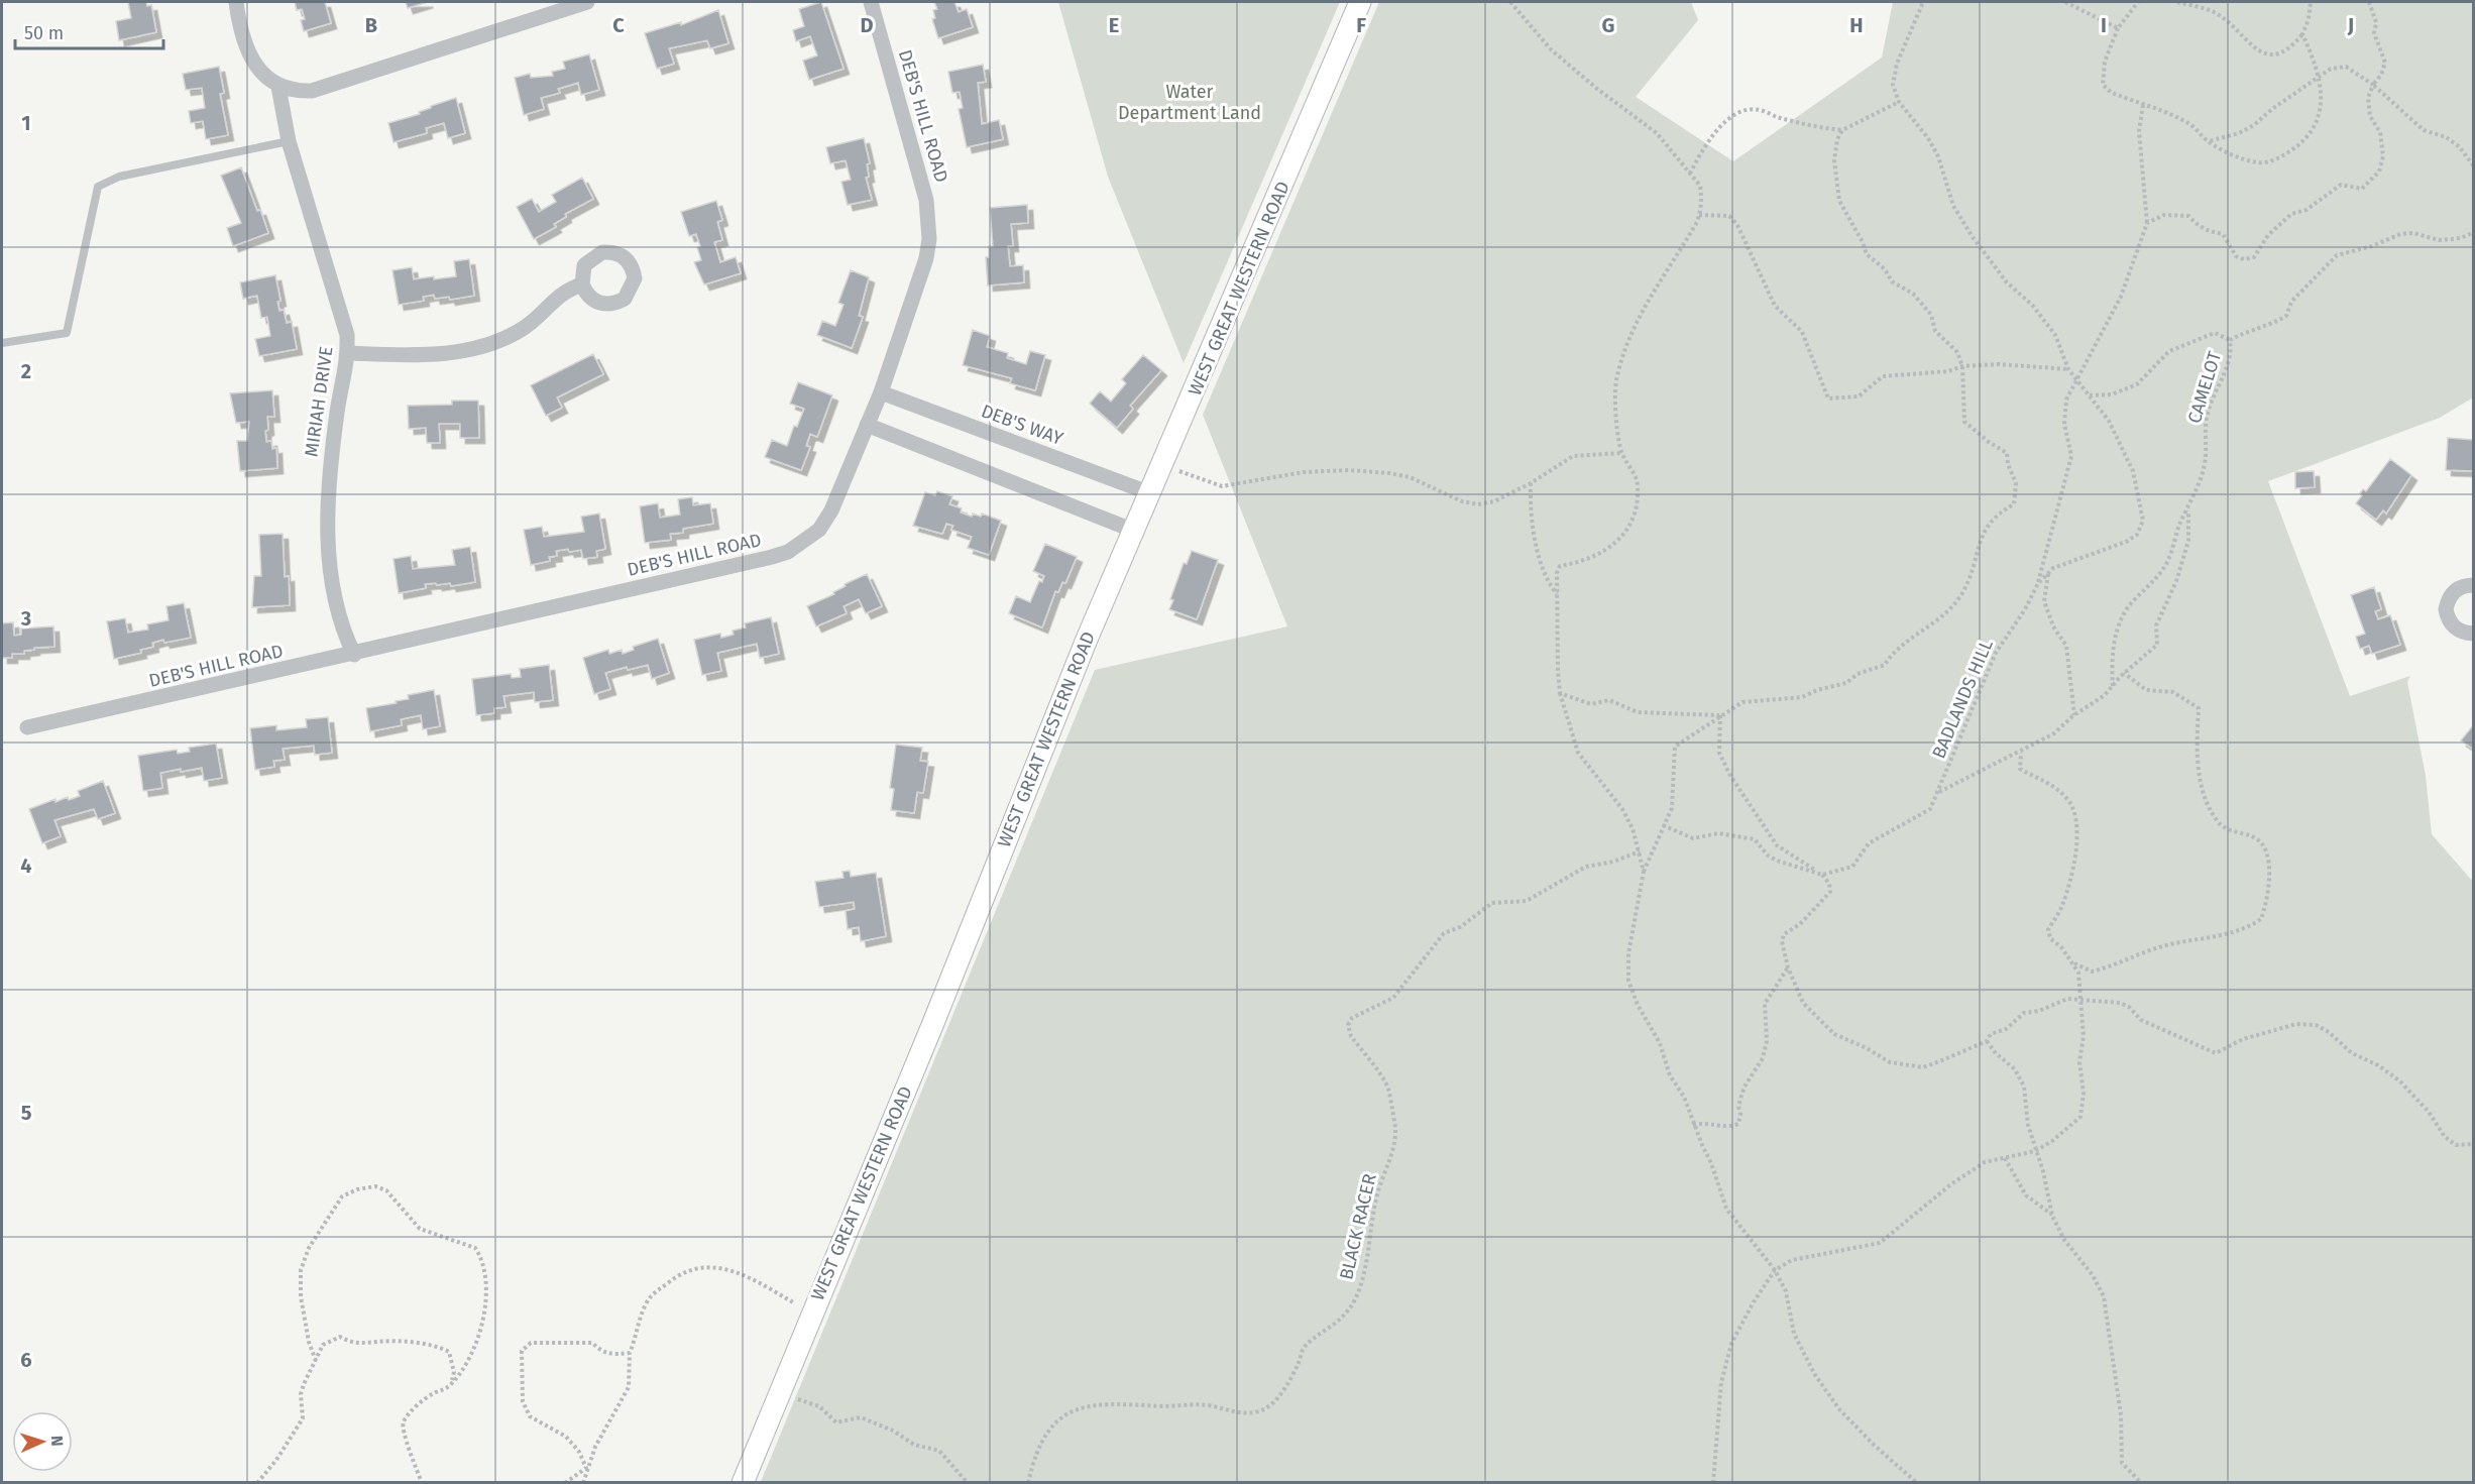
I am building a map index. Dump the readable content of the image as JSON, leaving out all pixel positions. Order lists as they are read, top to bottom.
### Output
{
  "streets": {
    "street": [
      "DEB'S HILL ROAD",
      "WEST GREAT WESTERN ROAD",
      "MIRIAH DRIVE",
      "DEB'S WAY"
    ],
    "path": ["CAMELOT", "BADLANDS HILL", "BLACK RACER"]
  },
  "crossings": [
    ["DEB'S HILL ROAD", "MIRIAH DRIVE"],
    ["DEB'S HILL ROAD", "DEB'S WAY"],
    ["WEST GREAT WESTERN ROAD", "DEB'S WAY"]
  ],
  "parks": ["Water Department Land"],
  "scale_bar": "50 m",
  "north": "right",
  "grid": {
    "columns": [
      "B",
      "C",
      "D",
      "E",
      "F",
      "G",
      "H",
      "I",
      "J"
    ],
    "rows": [
      "1",
      "2",
      "3",
      "4",
      "5",
      "6"
    ]
  }
}
